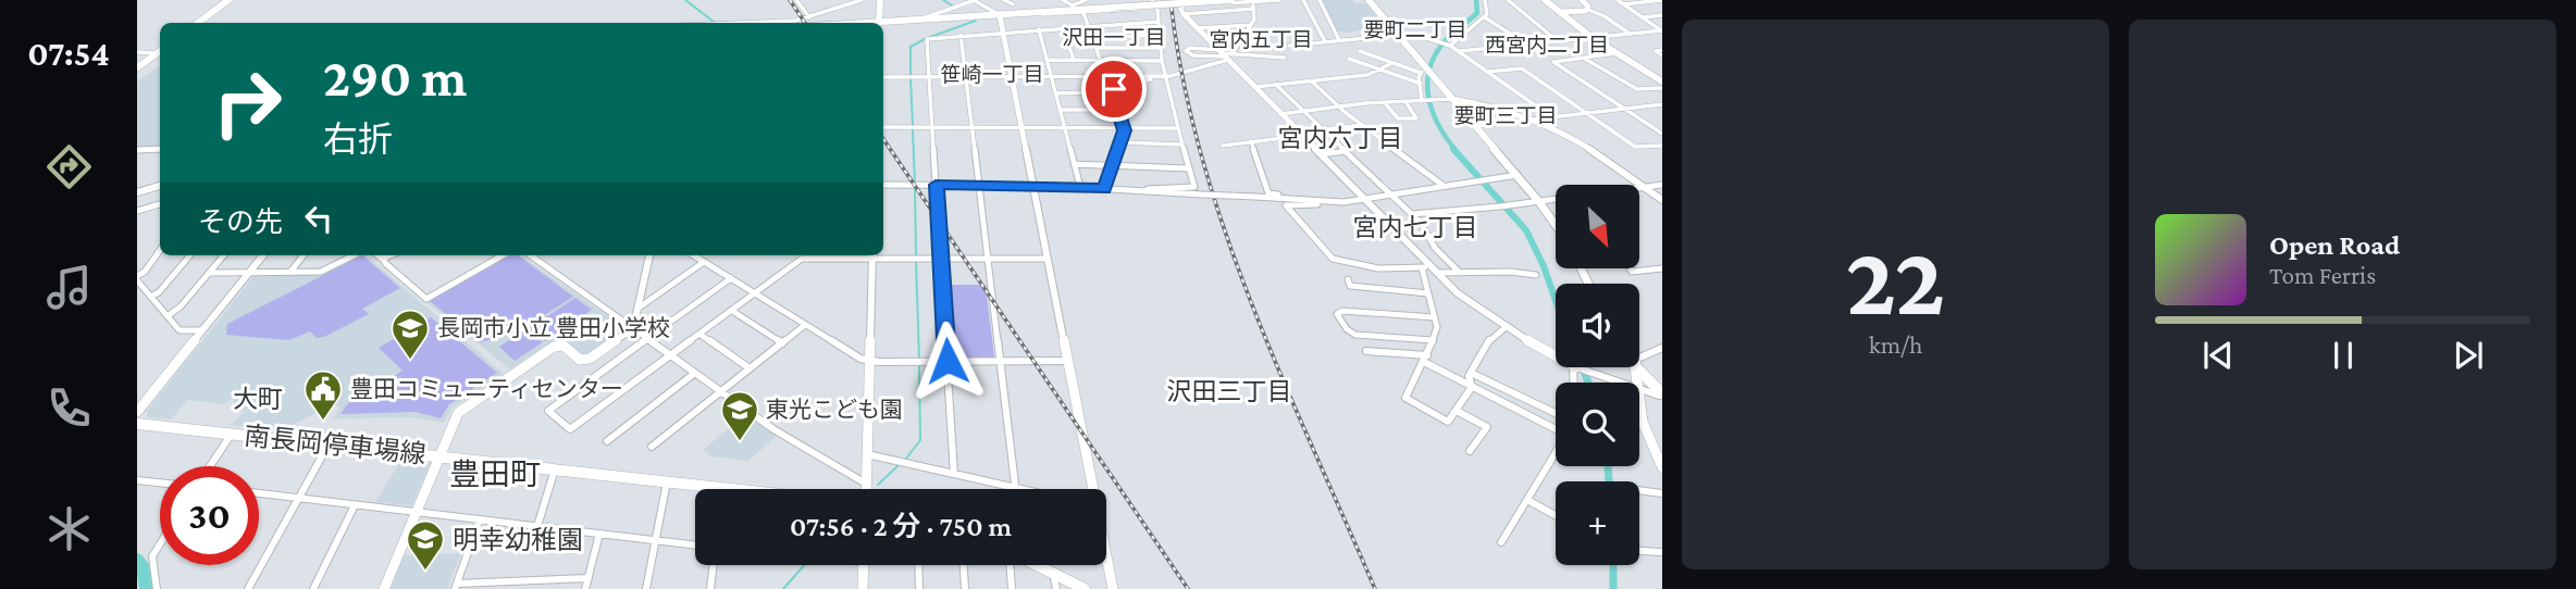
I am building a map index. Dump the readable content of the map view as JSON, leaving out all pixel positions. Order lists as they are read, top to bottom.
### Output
{
  "streets": {
    "main road": ["南長岡停車場線"]
  },
  "districts": [
    "要町二丁目",
    "沢田一丁目",
    "宮内五丁目",
    "西宮内二丁目",
    "笹崎一丁目",
    "要町三丁目",
    "宮内六丁目",
    "宮内七丁目",
    "沢田三丁目",
    "大町",
    "豊田町"
  ],
  "places": {
    "school or university": ["長岡市小立 豊田小学校", "東光こども園", "明幸幼稚園"],
    "public building": ["豊田コミュニティセンター"]
  },
  "north": "bottom right",
  "page": {
    "tabs": "07:54",
    "tile": ["22", "km/h"],
    "turn": ["290 m", "右折"],
    "then": "その先",
    "map_buttons": "+",
    "song": ["Open Road", "Tom Ferris"],
    "limit": "30",
    "trip": "07:56 · 2 分 · 750 m"
  }
}
